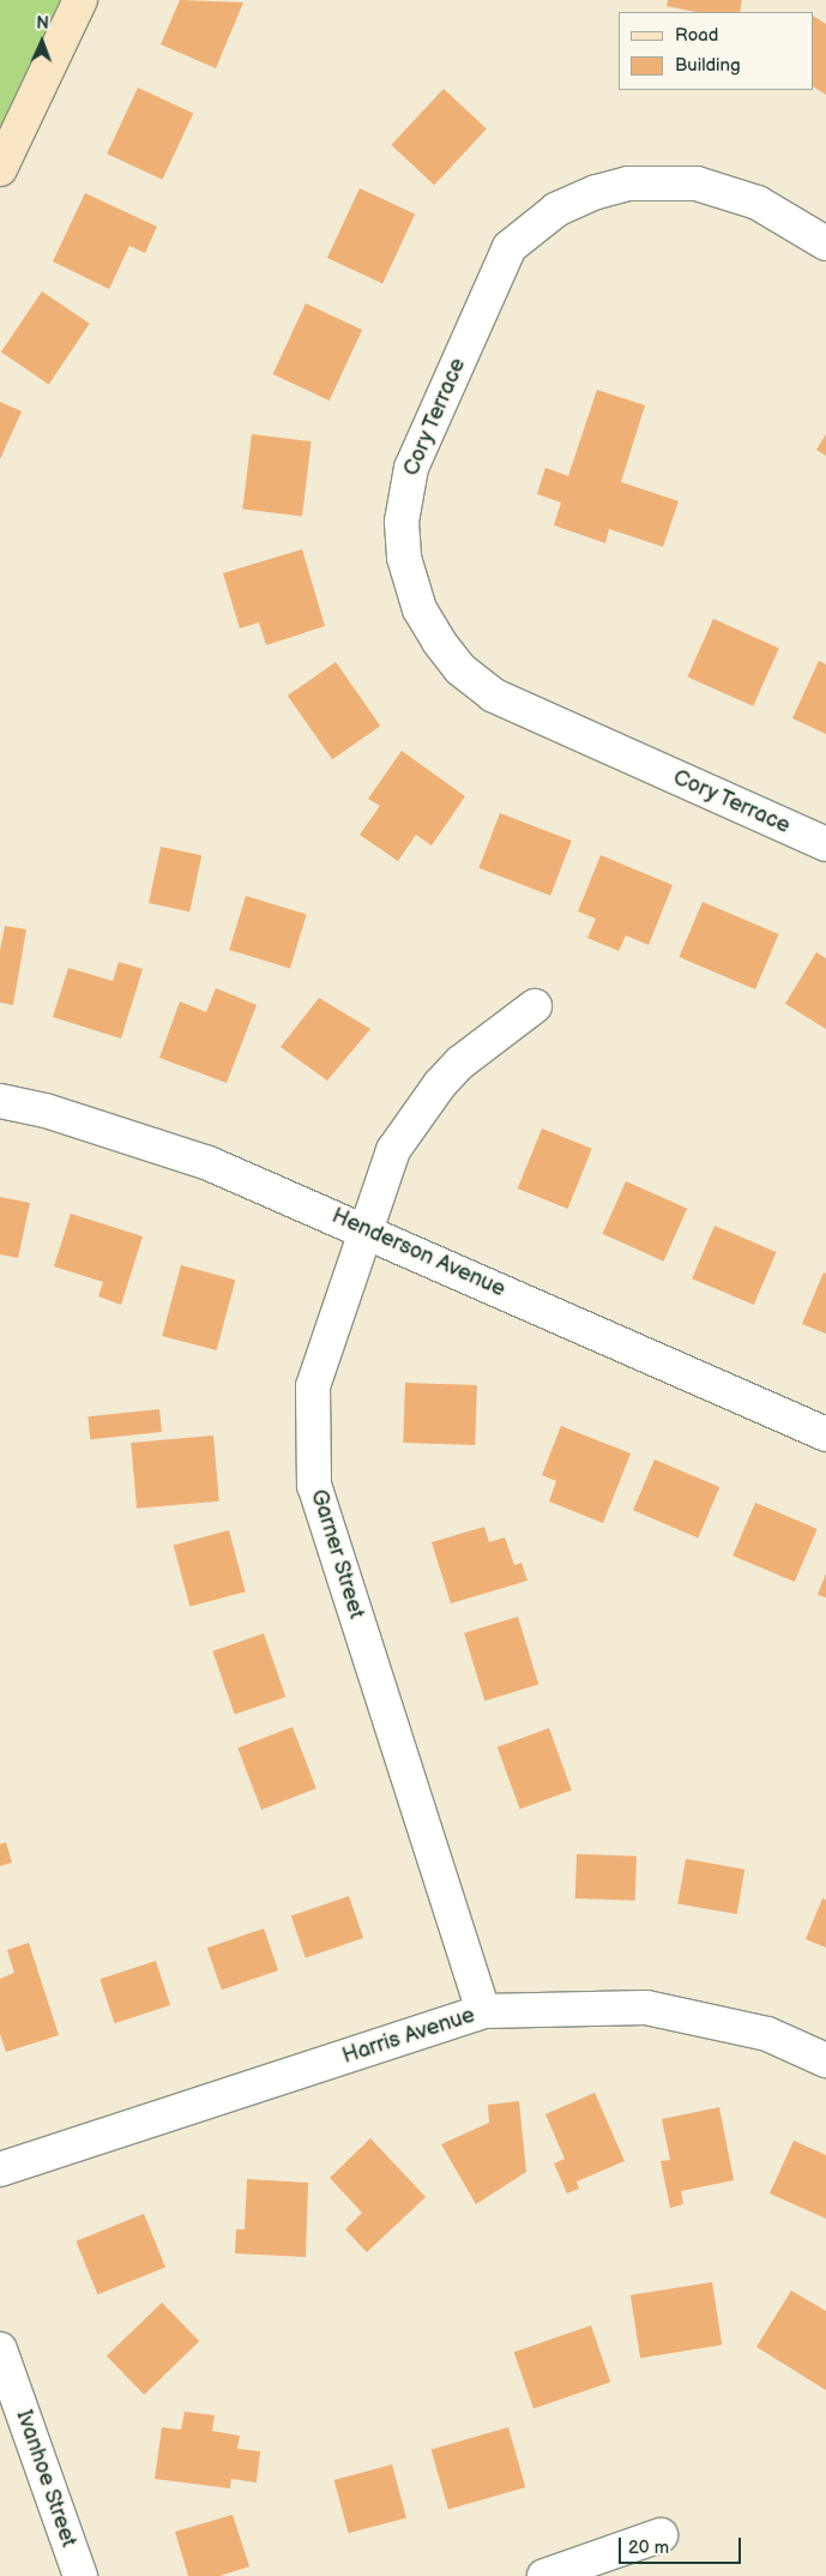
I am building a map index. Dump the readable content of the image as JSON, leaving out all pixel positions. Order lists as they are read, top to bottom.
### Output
{
  "streets": {
    "street": [
      "Cory Terrace",
      "Henderson Avenue",
      "Garner Street",
      "Harris Avenue",
      "Ivanhoe Street"
    ]
  },
  "crossings": [
    ["Henderson Avenue", "Garner Street"],
    ["Garner Street", "Harris Avenue"]
  ],
  "legend": ["Road", "Building"],
  "scale_bar": "20 m",
  "north": "top"
}
